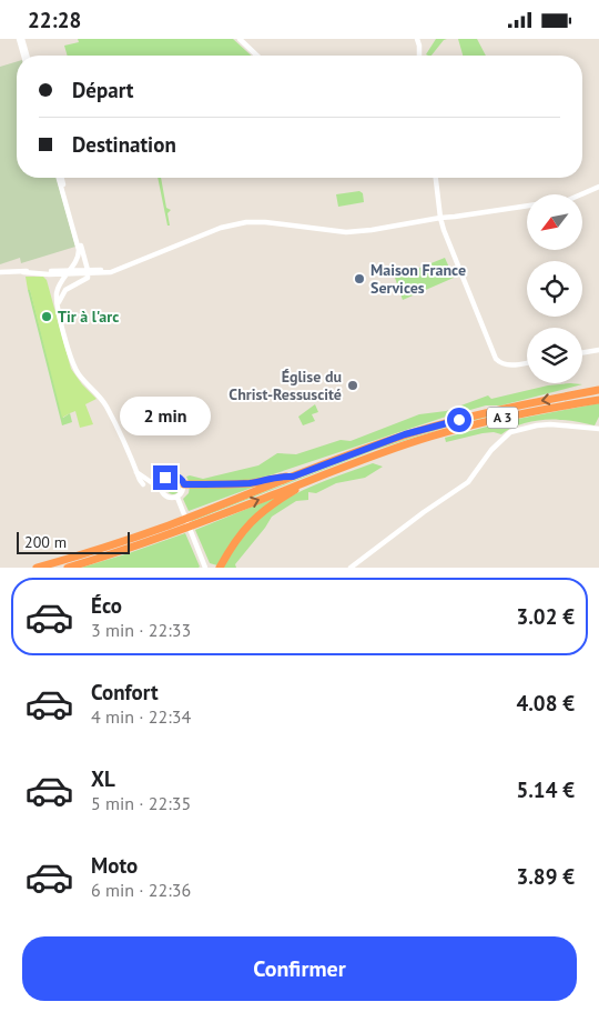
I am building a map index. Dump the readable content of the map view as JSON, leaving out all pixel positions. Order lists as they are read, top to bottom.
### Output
{
  "streets": {
    "highway": ["A 3"]
  },
  "places": ["Maison France Services", "Tir à l'arc", "Église du Christ-Ressuscité"],
  "scale_bar": "200 m",
  "north": "bottom left",
  "page": {
    "status": "22:28",
    "banner": ["Départ", "Destination"],
    "bubble": "2 min",
    "scale": "200 m",
    "list": [
      {
        "name": "Éco",
        "note": "3 min · 22:33",
        "value": "3.02 €"
      },
      {
        "name": "Confort",
        "note": "4 min · 22:34",
        "value": "4.08 €"
      },
      {
        "name": "XL",
        "note": "5 min · 22:35",
        "value": "5.14 €"
      },
      {
        "name": "Moto",
        "note": "6 min · 22:36",
        "value": "3.89 €"
      }
    ],
    "buttons": "Confirmer"
  }
}
